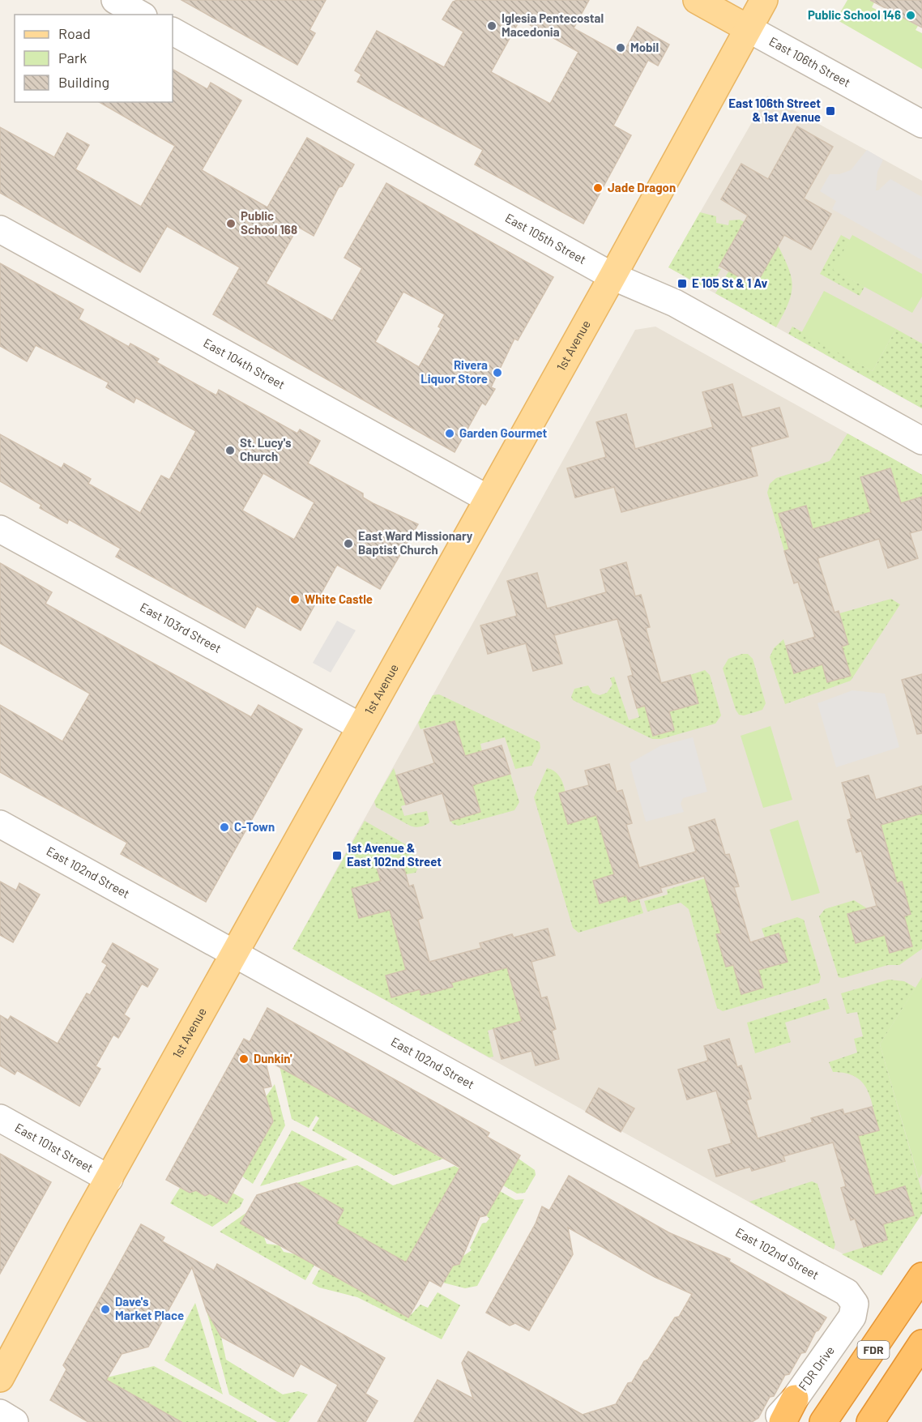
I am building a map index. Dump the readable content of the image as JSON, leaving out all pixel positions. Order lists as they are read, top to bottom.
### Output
{
  "streets": {
    "highway": ["FDR"],
    "main road": ["East 106th Street", "1st Avenue"],
    "street": [
      "East 105th Street",
      "East 104th Street",
      "East 103rd Street",
      "East 102nd Street",
      "East 101st Street",
      "FDR Drive"
    ]
  },
  "crossings": [
    ["East 106th Street", "1st Avenue"],
    ["East 105th Street", "1st Avenue"],
    ["1st Avenue", "East 104th Street"],
    ["1st Avenue", "East 103rd Street"],
    ["1st Avenue", "East 102nd Street"],
    ["1st Avenue", "East 101st Street"],
    ["East 102nd Street", "FDR Drive"]
  ],
  "places": {
    "other": [
      "Public School 146",
      "Iglesia Pentecostal Macedonia",
      "Mobil",
      "Jade Dragon",
      "Public School 168",
      "Rivera Liquor Store",
      "Garden Gourmet",
      "St. Lucy's Church",
      "East Ward Missionary Baptist Church",
      "White Castle",
      "C-Town",
      "Dunkin'",
      "Dave's Market Place"
    ],
    "transit": ["East 106th Street & 1st Avenue", "E 105 St & 1 Av", "1st Avenue & East 102nd Street"]
  },
  "legend": ["Road", "Park", "Building"]
}
